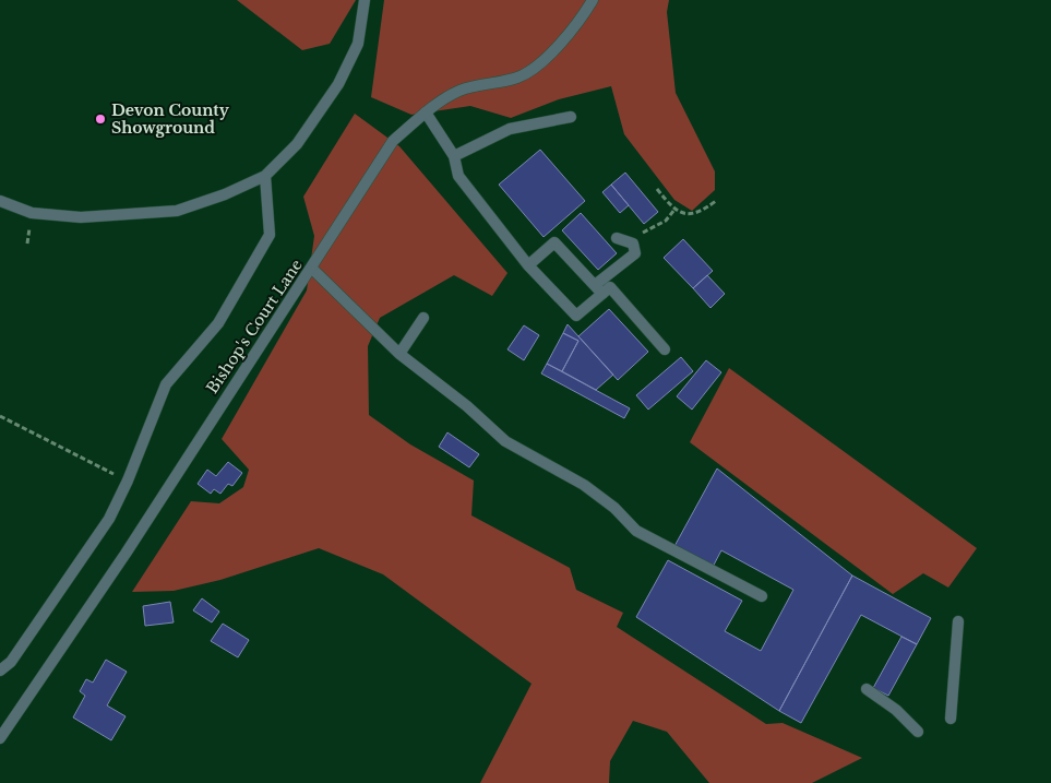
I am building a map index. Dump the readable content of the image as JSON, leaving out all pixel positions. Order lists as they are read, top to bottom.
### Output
{
  "streets": {
    "street": ["Bishop's Court Lane"]
  },
  "places": ["Devon County Showground"]
}
